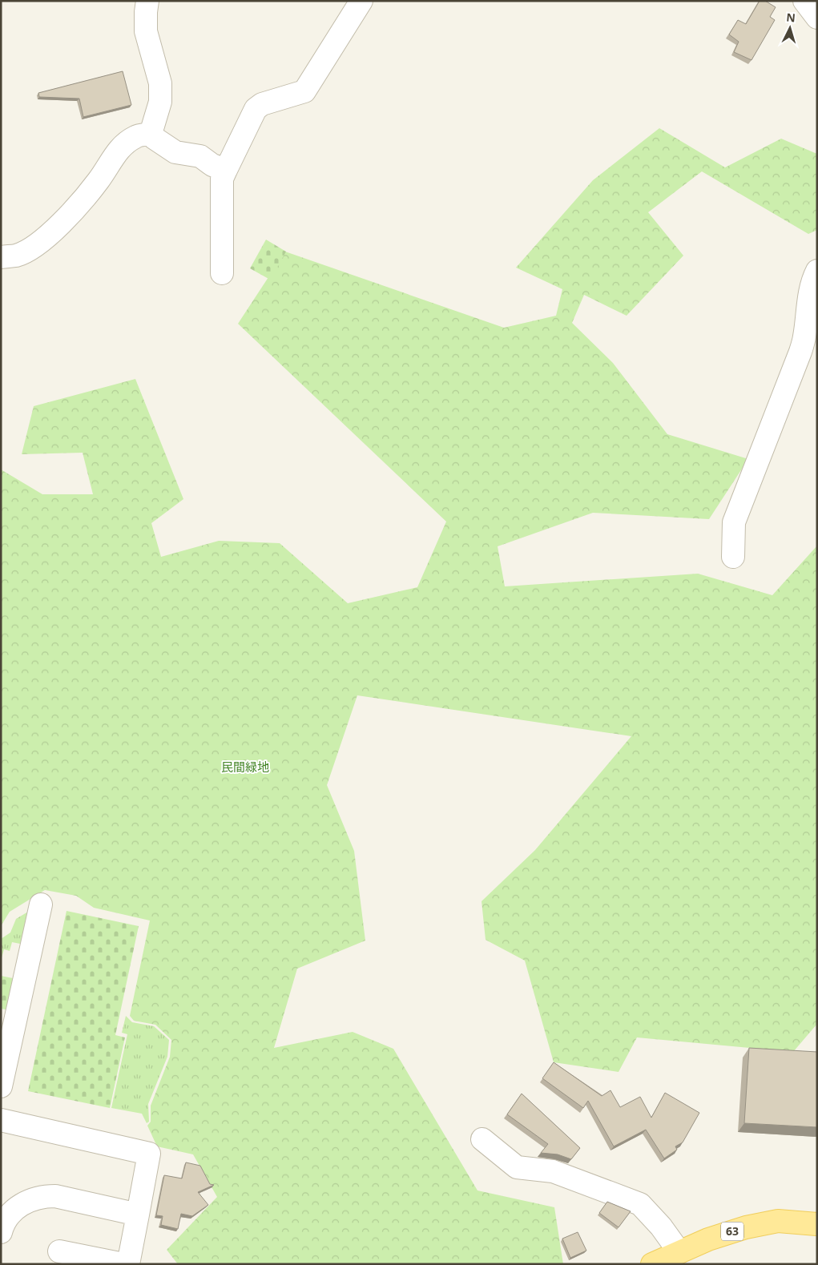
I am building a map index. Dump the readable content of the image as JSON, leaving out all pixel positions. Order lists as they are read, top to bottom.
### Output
{
  "streets": {
    "main road": ["63"]
  },
  "parks": ["民間緑地"],
  "north": "top"
}
